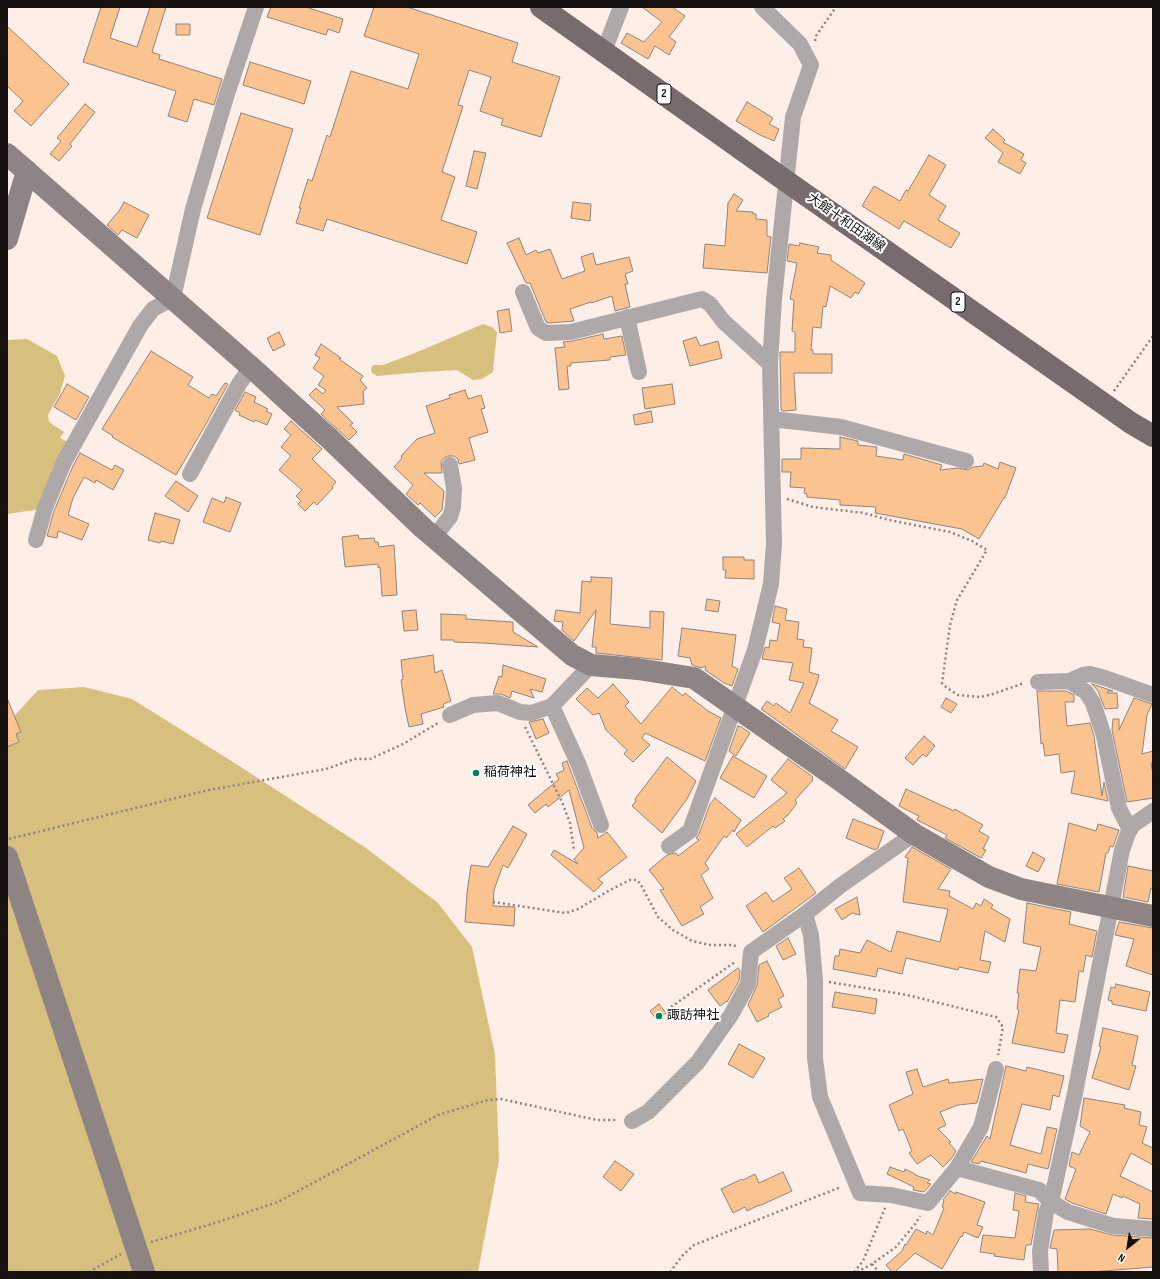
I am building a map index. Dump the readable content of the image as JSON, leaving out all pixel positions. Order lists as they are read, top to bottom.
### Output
{
  "streets": {
    "main road": ["2", "大館十和田湖線"]
  },
  "places": ["稲荷神社", "諏訪神社"],
  "north": "bottom left"
}
